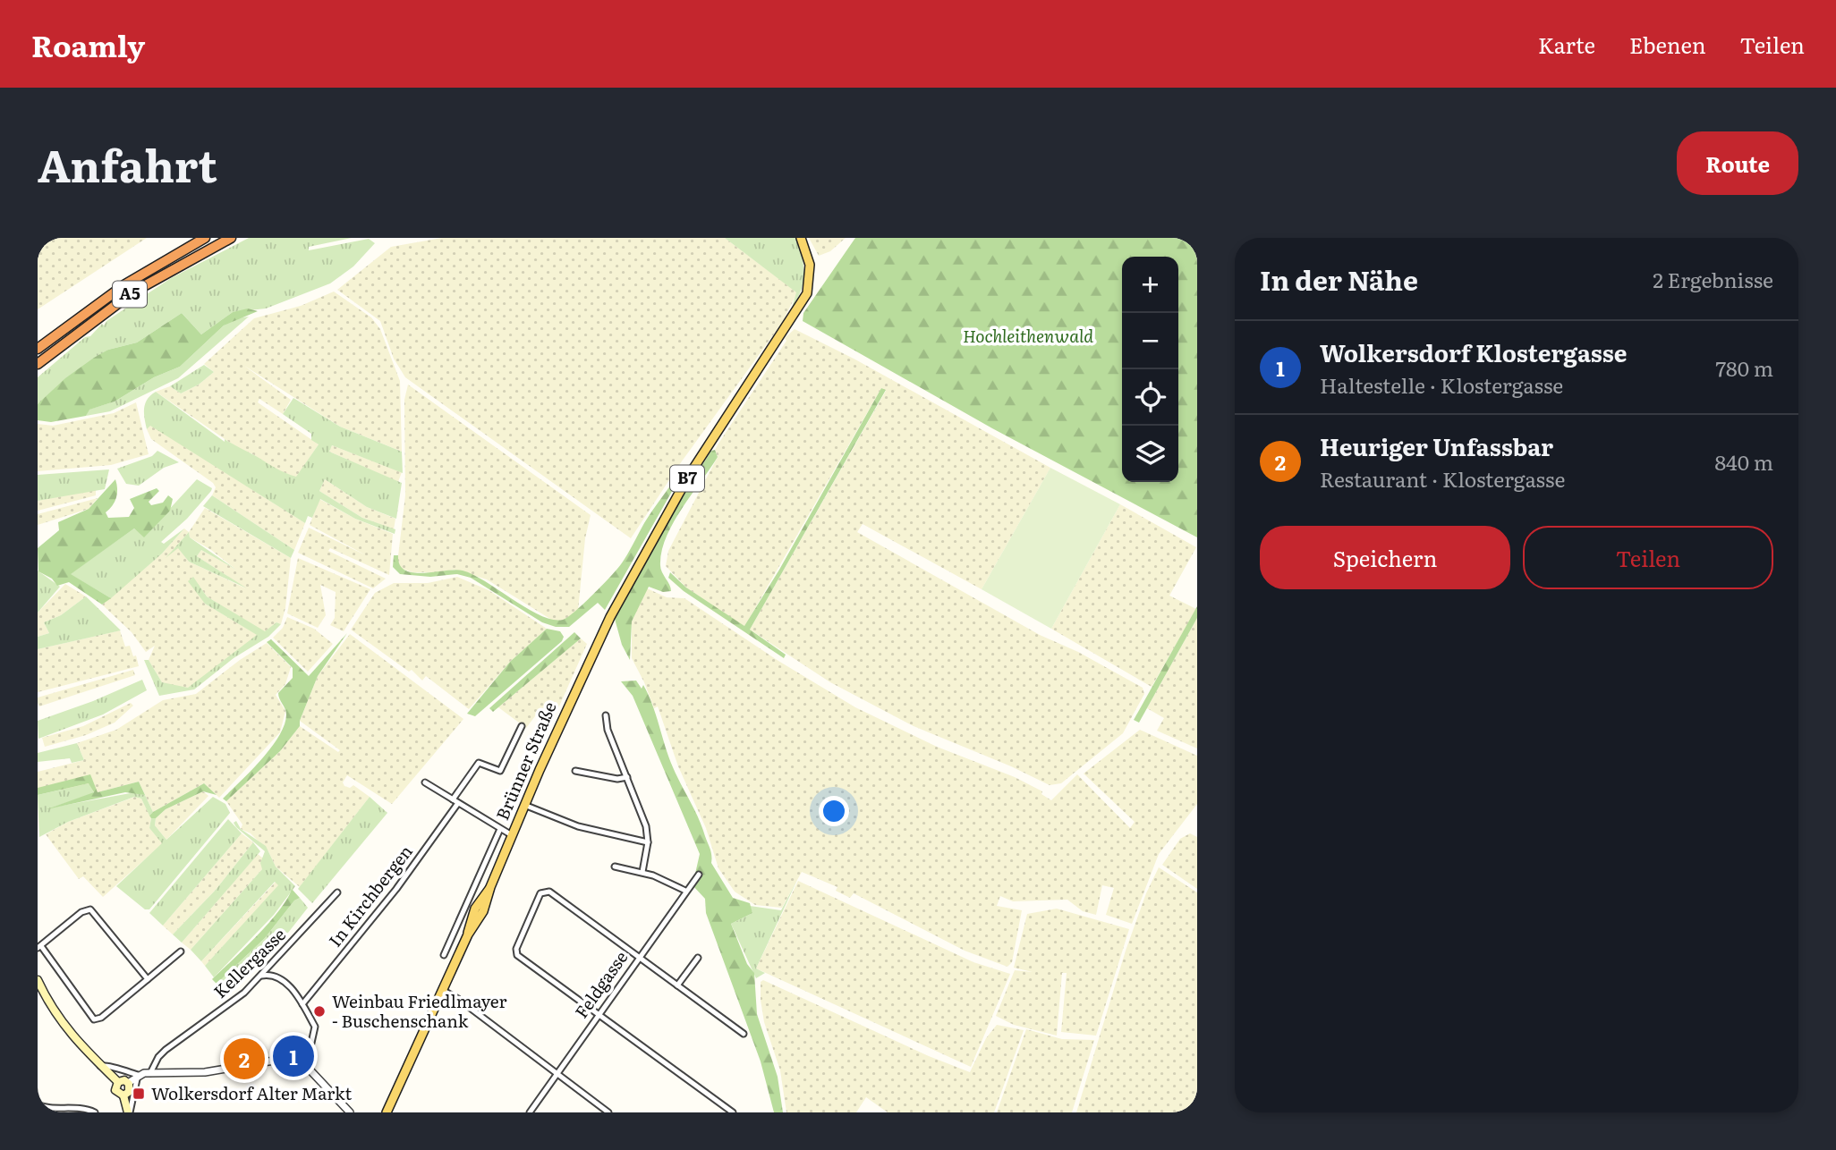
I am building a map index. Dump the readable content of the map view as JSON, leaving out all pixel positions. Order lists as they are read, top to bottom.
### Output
{
  "streets": {
    "highway": ["A5"],
    "main road": ["B7", "Brünner Straße"],
    "street": ["In Kirchbergen", "Kellergasse", "Feldgasse"]
  },
  "crossings": [
    ["Brünner Straße", "In Kirchbergen"]
  ],
  "parks": ["Hochleithenwald"],
  "places": {
    "other": ["Weinbau Friedlmayer - Buschenschank"],
    "transit": ["Wolkersdorf Alter Markt"]
  },
  "page": {
    "header": "Roamly",
    "nav": ["Karte", "Ebenen", "Teilen"],
    "title": "Anfahrt",
    "buttons": [
      "Route",
      ["Speichern", "Teilen"]
    ],
    "heading": ["In der Nähe", "2 Ergebnisse"],
    "map_buttons": ["+", "−"],
    "list": [
      {
        "mark": "1",
        "name": "Wolkersdorf Klostergasse",
        "note": "Haltestelle · Klostergasse",
        "value": "780 m"
      },
      {
        "mark": "2",
        "name": "Heuriger Unfassbar",
        "note": "Restaurant · Klostergasse",
        "value": "840 m"
      }
    ],
    "pins": ["1", "2"]
  }
}
